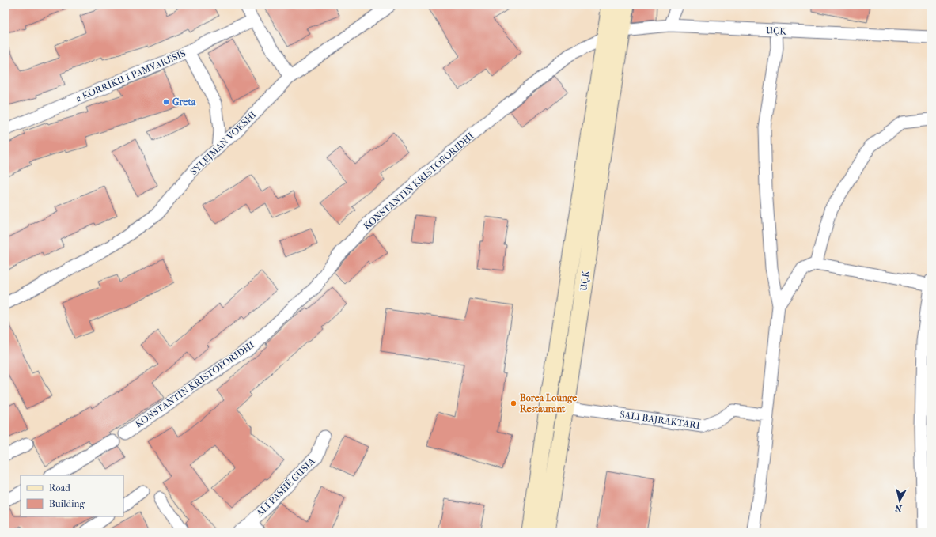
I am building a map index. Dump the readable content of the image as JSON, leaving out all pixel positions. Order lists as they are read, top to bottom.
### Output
{
  "streets": {
    "main road": ["UÇK"],
    "street": [
      "2 KORRIKU I PAMVARËSIS",
      "SYLEJMAN VOKSHI",
      "KONSTANTIN KRISTOFORIDHI",
      "SALI BAJRAKTARI",
      "ALI PASHË GUSIA"
    ]
  },
  "crossings": [
    ["UÇK", "KONSTANTIN KRISTOFORIDHI"],
    ["UÇK", "SALI BAJRAKTARI"]
  ],
  "places": ["Greta", "Borea Lounge Restaurant"],
  "legend": ["Road", "Building"],
  "north": "bottom"
}
